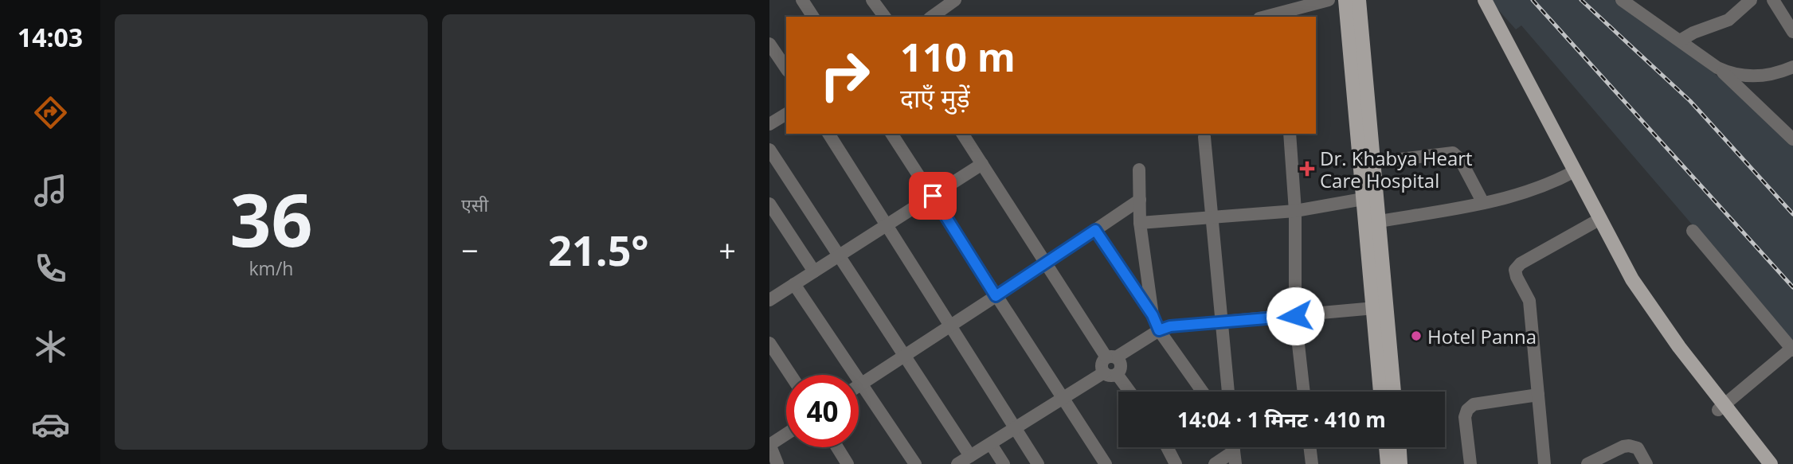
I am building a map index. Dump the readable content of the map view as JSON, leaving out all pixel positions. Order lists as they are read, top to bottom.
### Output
{
  "places": {
    "health": ["Dr. Khabya Heart Care Hospital"],
    "other": ["Hotel Panna"]
  },
  "page": {
    "tabs": "14:03",
    "tile": [
      ["36", "km/h"],
      "एसी"
    ],
    "turn": ["110 m", "दाएँ मुड़ें"],
    "heat": ["−", "21.5°", "+"],
    "limit": "40",
    "trip": "14:04 · 1 मिनट · 410 m"
  }
}
